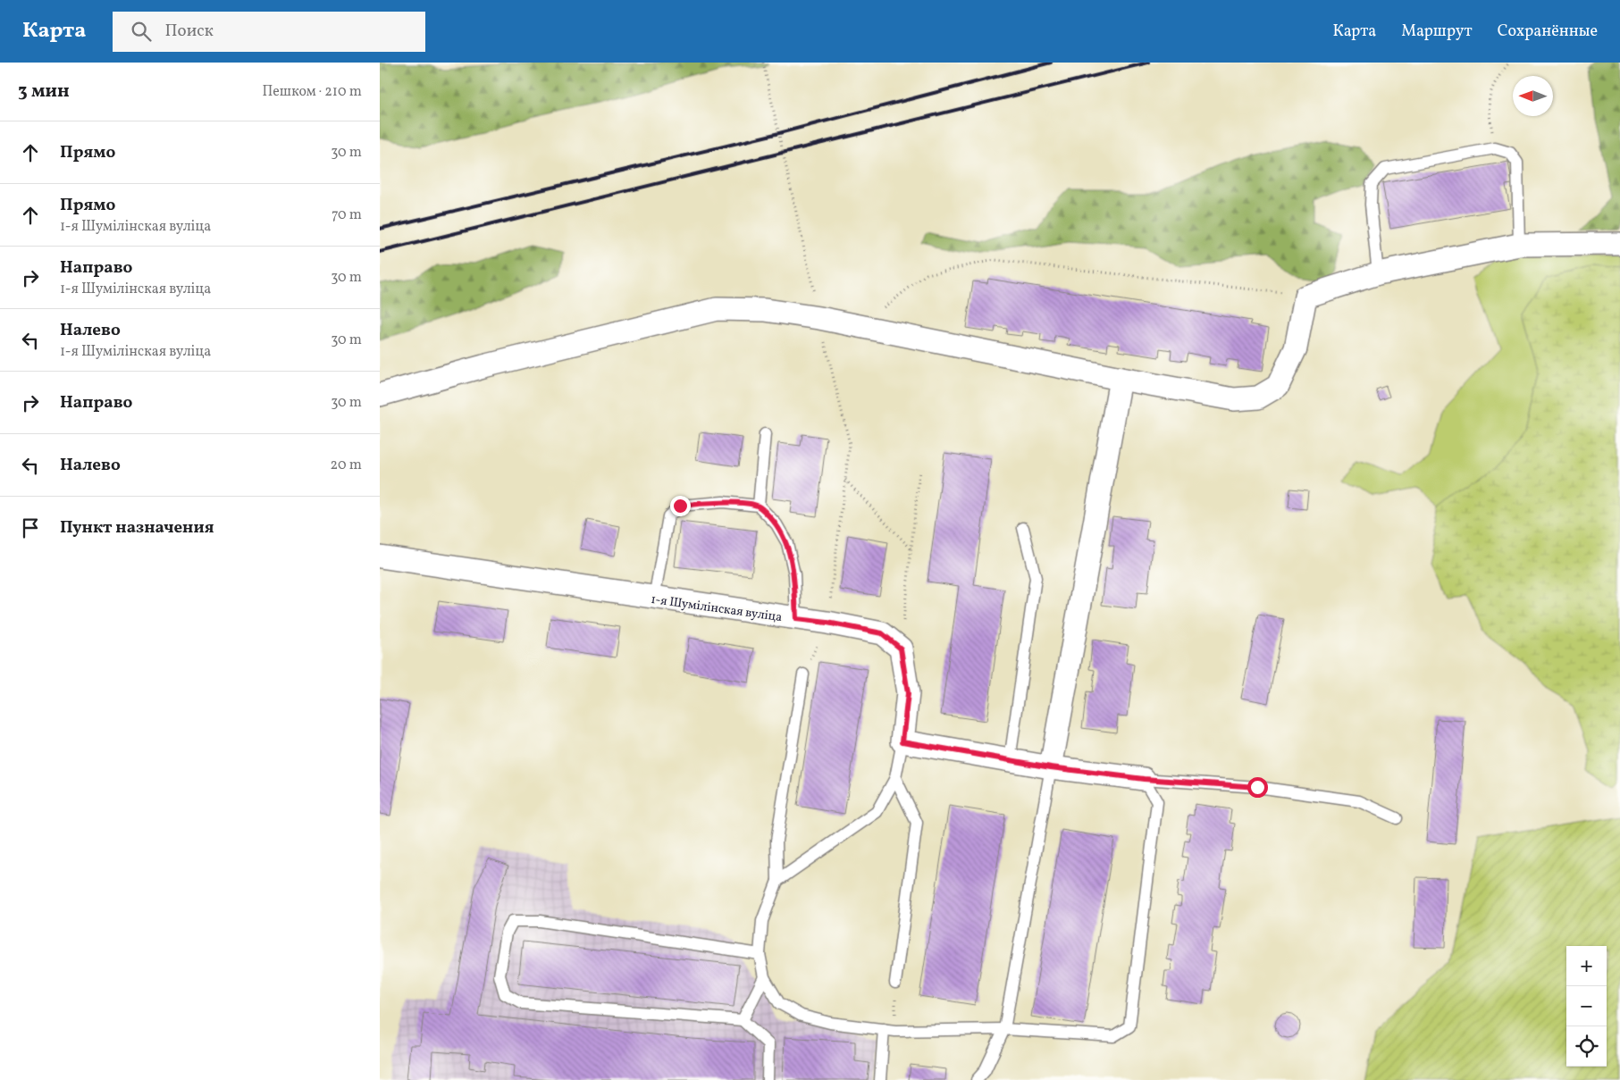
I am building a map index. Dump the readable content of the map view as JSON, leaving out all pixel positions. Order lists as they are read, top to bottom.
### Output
{
  "streets": {
    "street": ["1-я Шумілінская вуліца"]
  },
  "north": "left",
  "page": {
    "header": "Карта",
    "search": "Поиск",
    "nav": ["Карта", "Маршрут", "Сохранённые"],
    "heading": ["3 мин", "Пешком · 210 m"],
    "list": [
      ["Прямо", "30 m"],
      ["Прямо", "1-я Шумілінская вуліца", "70 m"],
      ["Направо", "1-я Шумілінская вуліца", "30 m"],
      ["Налево", "1-я Шумілінская вуліца", "30 m"],
      ["Направо", "30 m"],
      ["Налево", "20 m"],
      "Пункт назначения"
    ],
    "map_buttons": ["+", "−"]
  }
}
